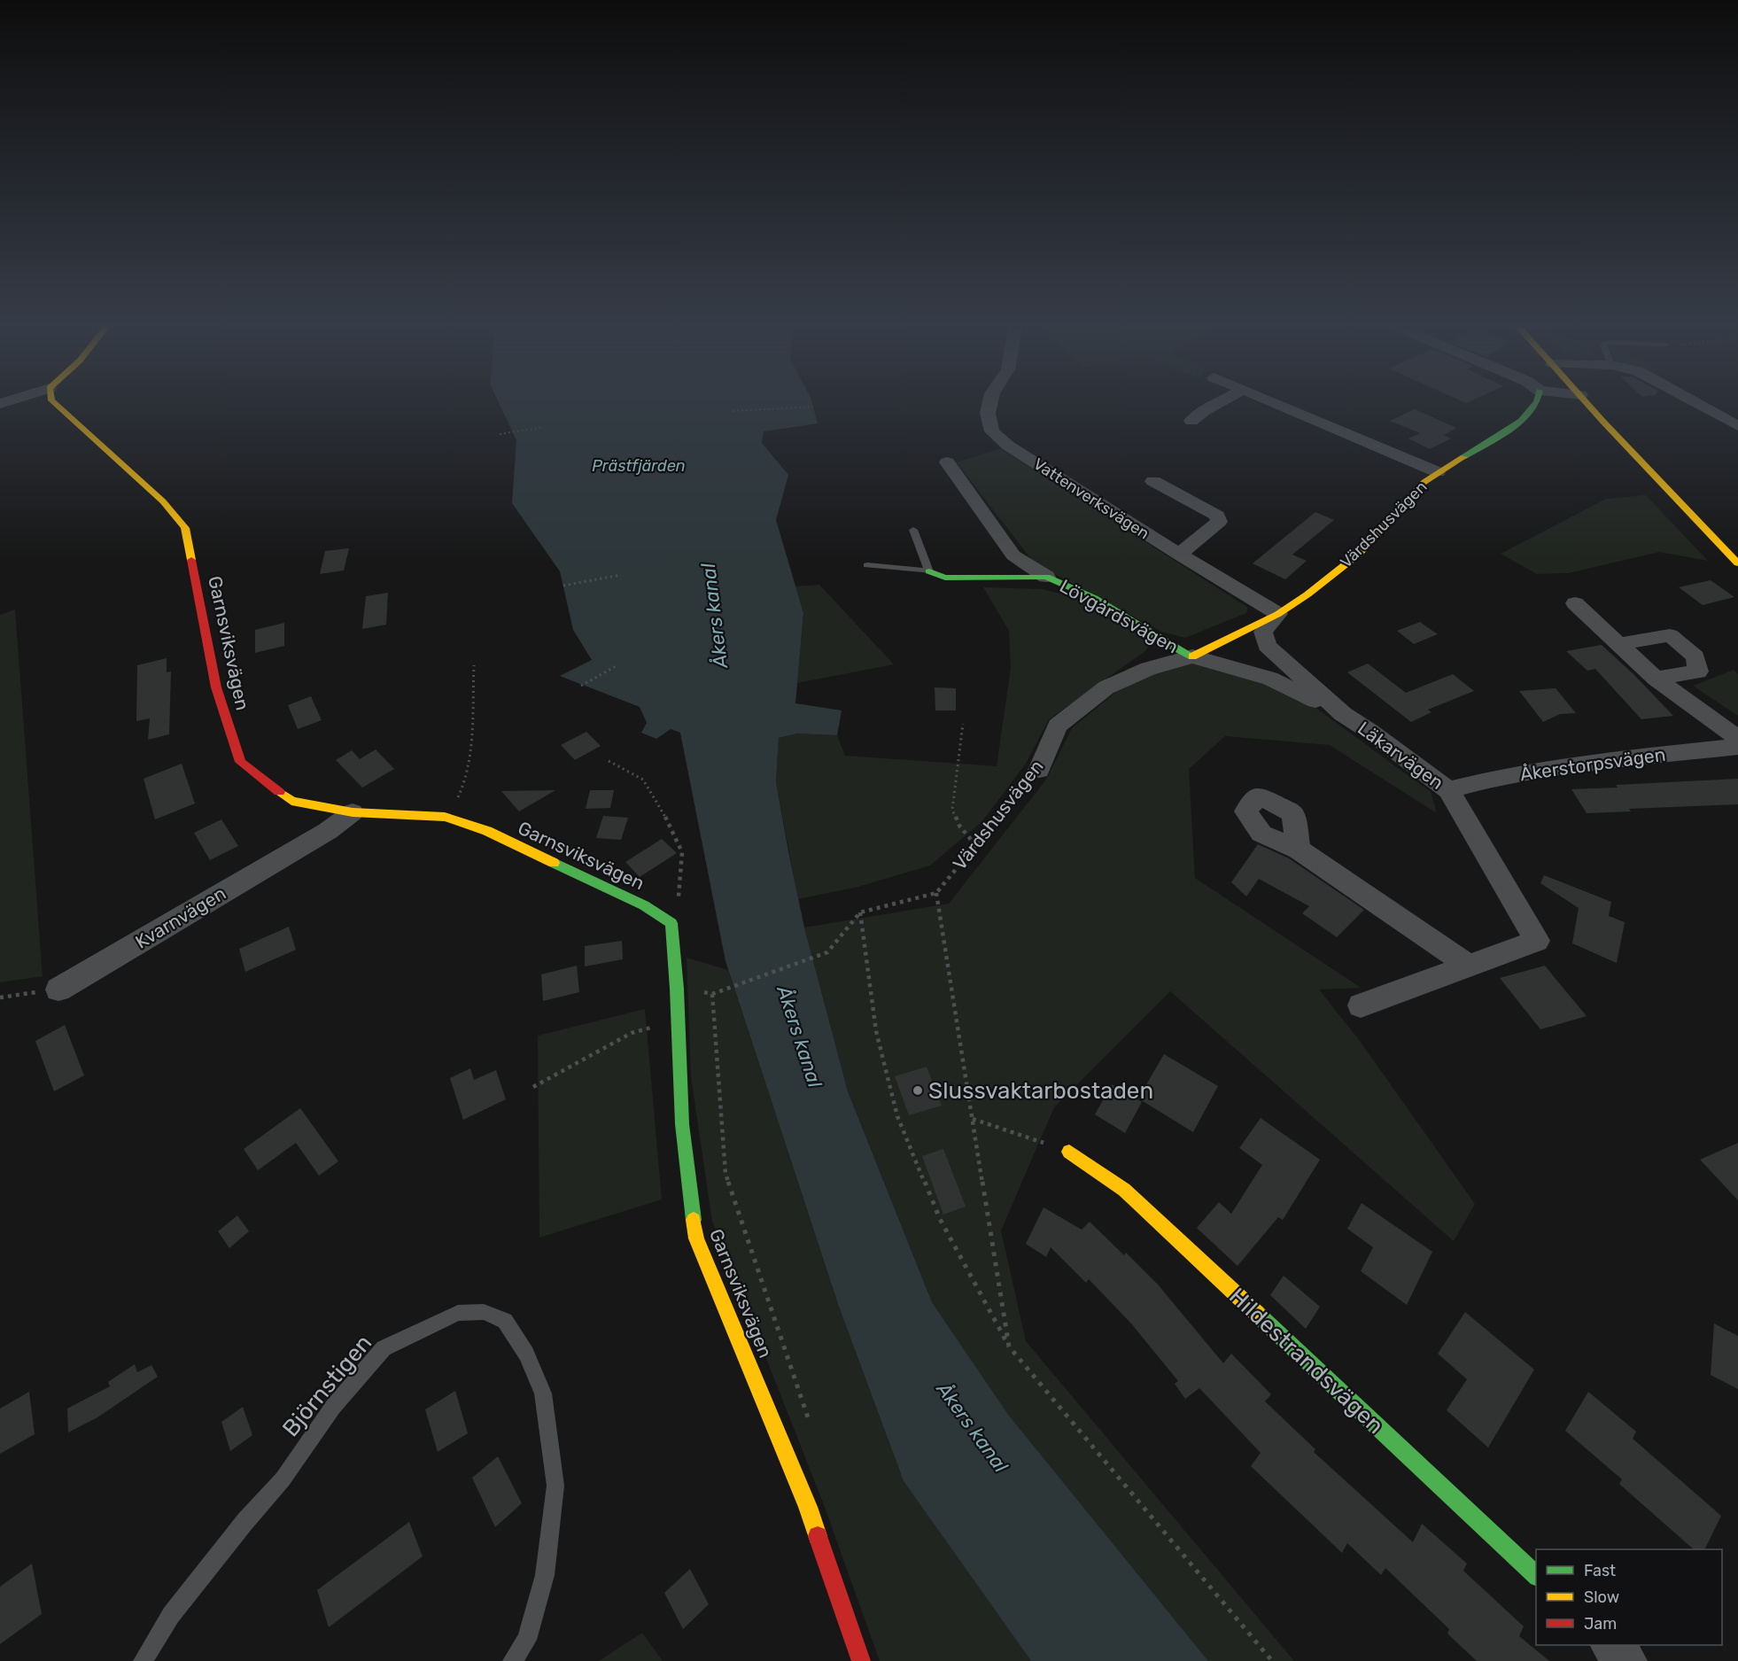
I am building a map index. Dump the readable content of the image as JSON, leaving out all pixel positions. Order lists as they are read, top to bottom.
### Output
{
  "streets": {
    "street": [
      "Vattenverksvägen",
      "Värdshusvägen",
      "Lövgårdsvägen",
      "Garnsviksvägen",
      "Läkarvägen",
      "Åkerstorpsvägen",
      "Kvarnvägen",
      "Hildestrandsvägen"
    ],
    "lane": ["Björnstigen"]
  },
  "crossings": [
    ["Vattenverksvägen", "Värdshusvägen"],
    ["Vattenverksvägen", "Läkarvägen"],
    ["Värdshusvägen", "Lövgårdsvägen"],
    ["Värdshusvägen", "Läkarvägen"],
    ["Garnsviksvägen", "Kvarnvägen"],
    ["Läkarvägen", "Åkerstorpsvägen"]
  ],
  "water": ["Prästfjärden", "Åkers kanal"],
  "places": ["Slussvaktarbostaden"],
  "legend": ["Fast", "Slow", "Jam"]
}
